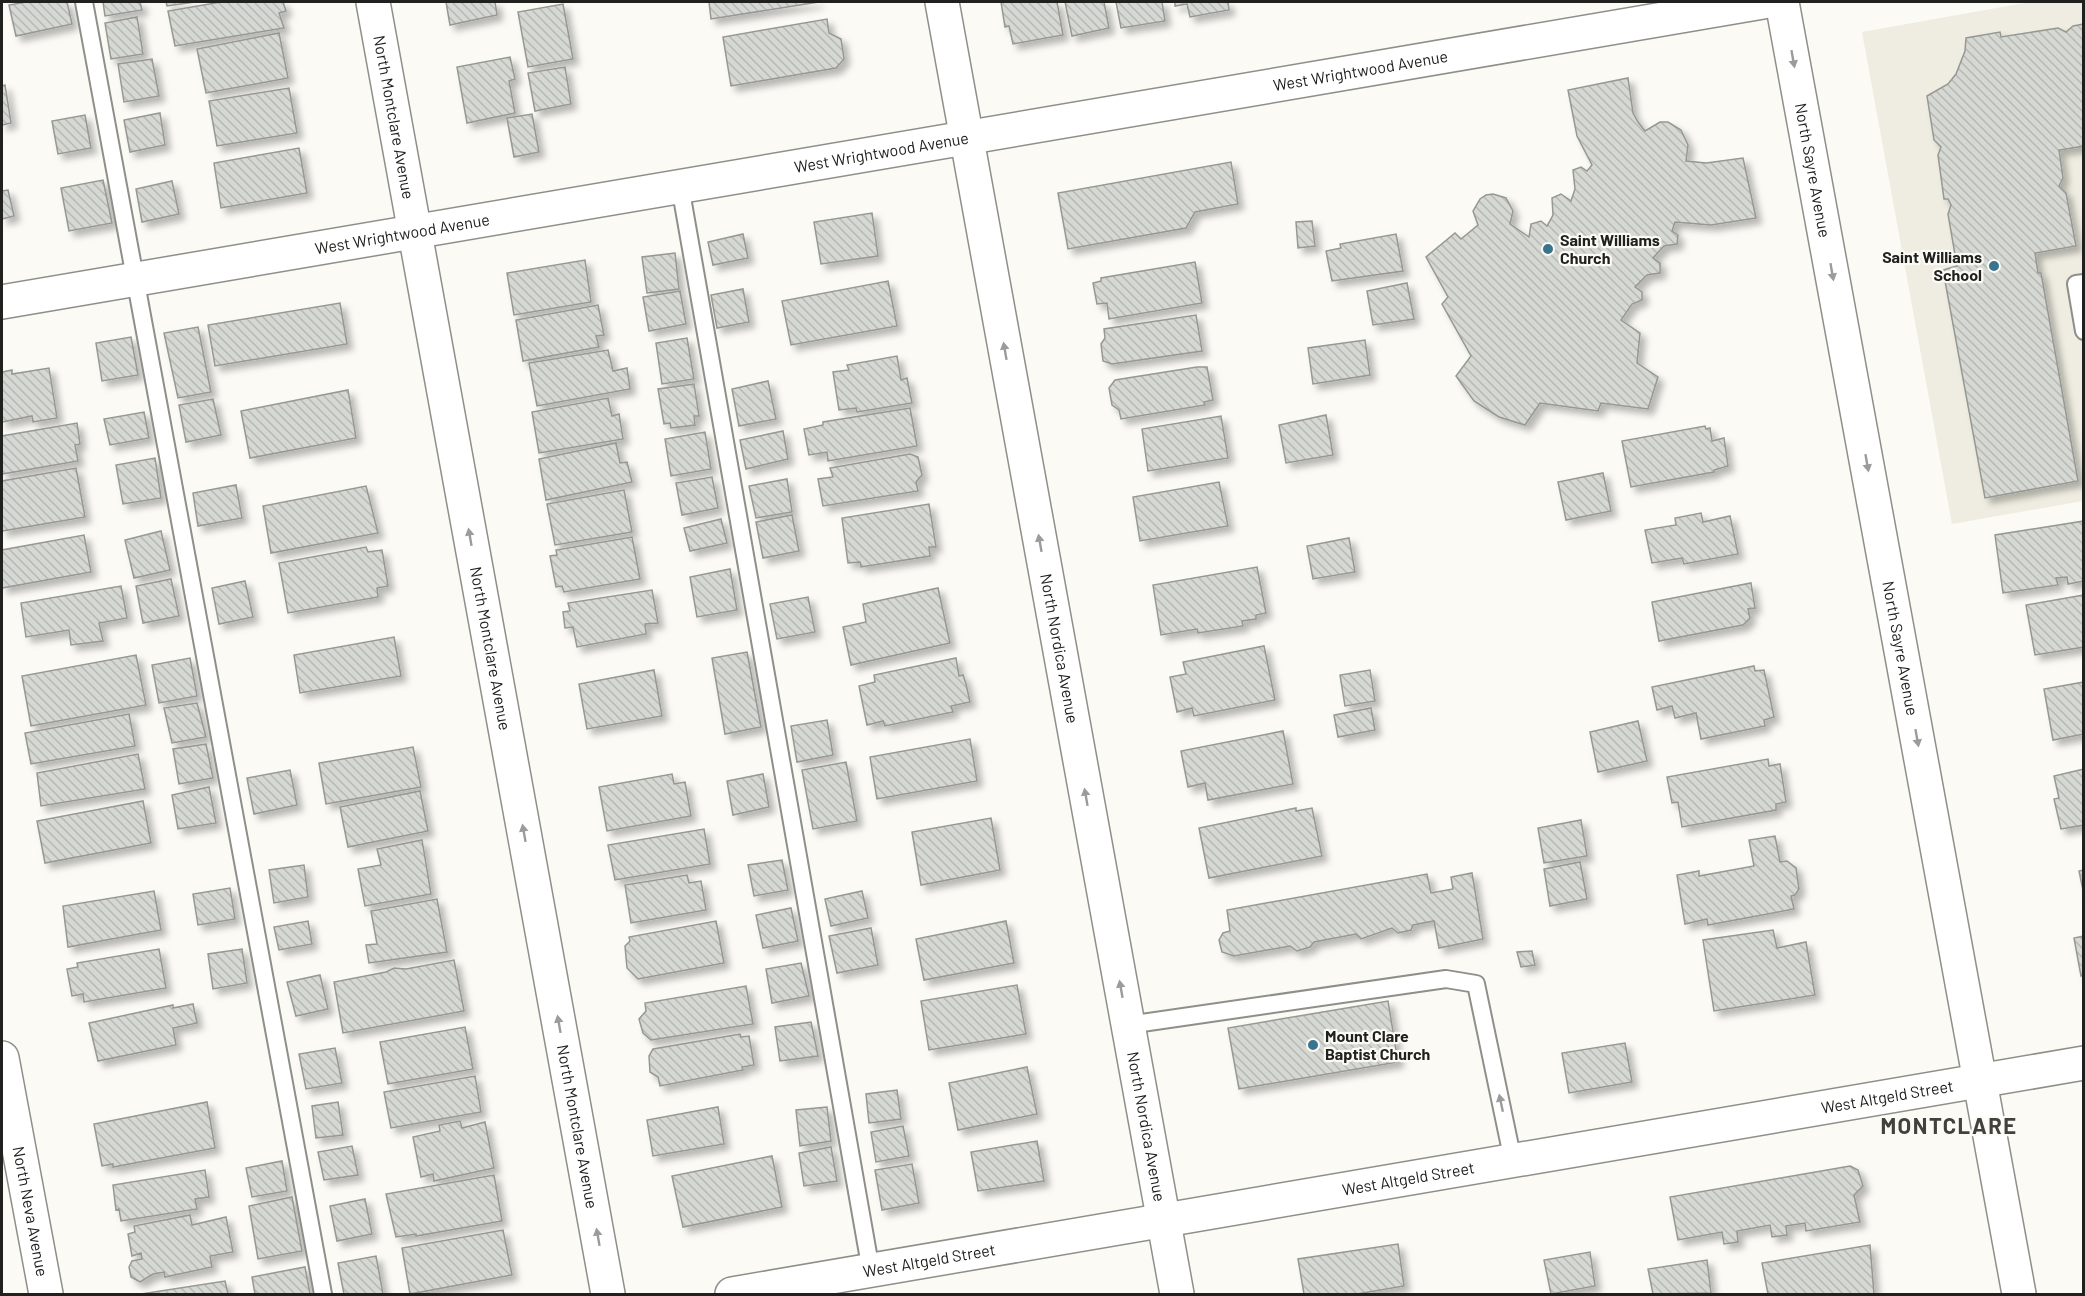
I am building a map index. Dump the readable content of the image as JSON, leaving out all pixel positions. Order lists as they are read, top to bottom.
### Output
{
  "streets": {
    "street": [
      "West Wrightwood Avenue",
      "North Montclare Avenue",
      "North Sayre Avenue",
      "North Nordica Avenue",
      "West Altgeld Street",
      "North Neva Avenue"
    ]
  },
  "crossings": [
    ["West Wrightwood Avenue", "North Montclare Avenue"],
    ["West Wrightwood Avenue", "North Nordica Avenue"],
    ["North Sayre Avenue", "West Altgeld Street"],
    ["North Nordica Avenue", "West Altgeld Street"]
  ],
  "one_way": ["North Montclare Avenue", "North Sayre Avenue", "North Nordica Avenue"],
  "districts": ["MONTCLARE"],
  "places": ["Saint Williams Church", "Saint Williams School", "Mount Clare Baptist Church"]
}
